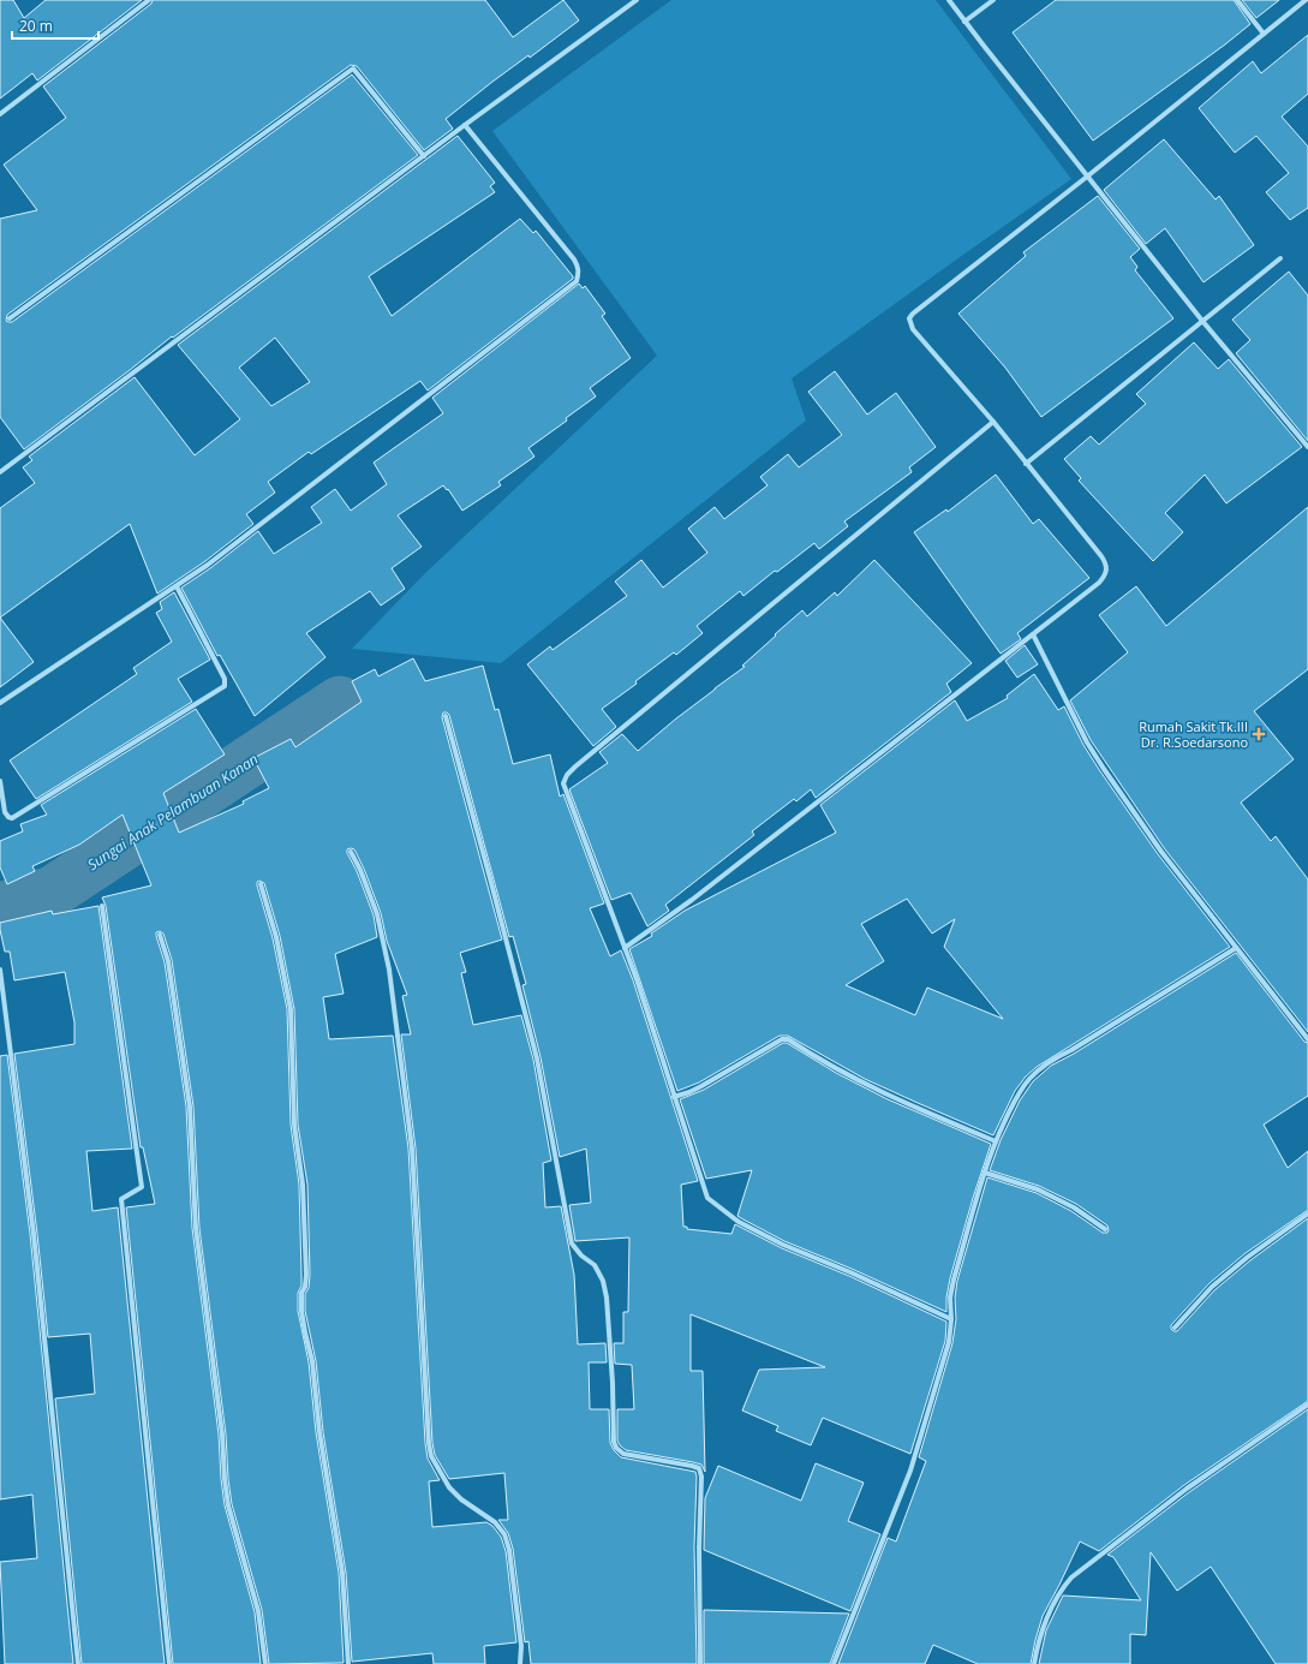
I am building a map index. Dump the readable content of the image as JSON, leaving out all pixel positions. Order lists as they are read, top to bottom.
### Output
{
  "water": ["Sungai Anak Pelambuan Kanan"],
  "places": {
    "health": ["Rumah Sakit Tk.III Dr. R.Soedarsono"]
  },
  "scale_bar": "20 m"
}
